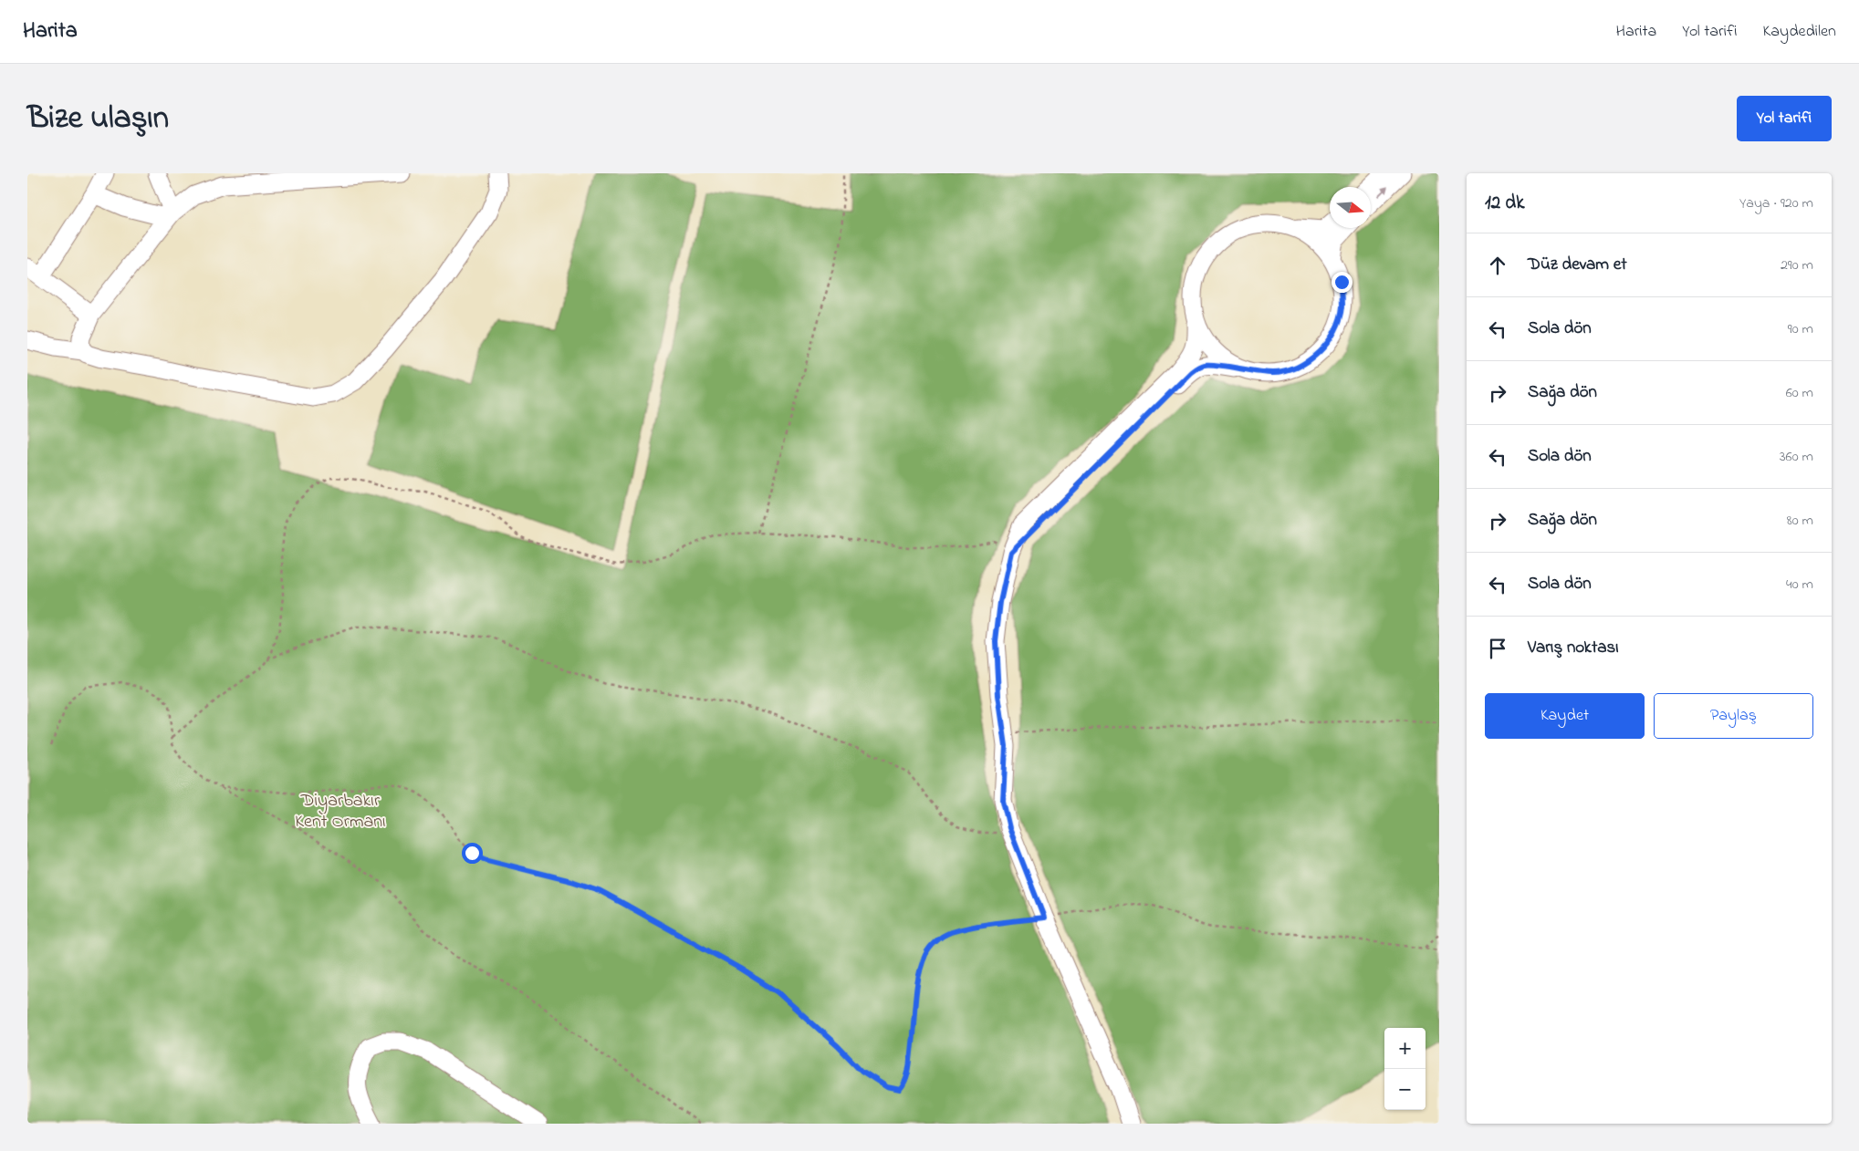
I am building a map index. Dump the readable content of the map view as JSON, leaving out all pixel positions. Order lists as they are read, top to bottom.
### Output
{
  "parks": ["Diyarbakır Kent Ormanı"],
  "north": "right",
  "page": {
    "header": "Harita",
    "nav": ["Harita", "Yol tarifi", "Kaydedilen"],
    "title": "Bize ulaşın",
    "buttons": [
      "Yol tarifi",
      ["Kaydet", "Paylaş"]
    ],
    "heading": ["12 dk", "Yaya · 920 m"],
    "list": [
      ["Düz devam et", "290 m"],
      ["Sola dön", "90 m"],
      ["Sağa dön", "60 m"],
      ["Sola dön", "360 m"],
      ["Sağa dön", "80 m"],
      ["Sola dön", "40 m"],
      "Varış noktası"
    ],
    "map_buttons": ["+", "−"]
  }
}
